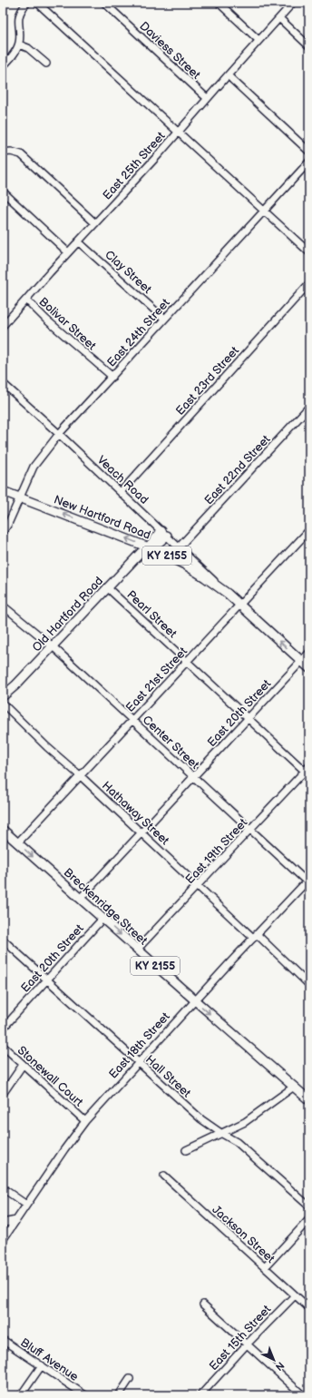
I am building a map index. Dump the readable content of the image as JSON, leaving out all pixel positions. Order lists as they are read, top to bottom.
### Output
{
  "streets": {
    "main road": [
      "New Hartford Road",
      "KY 2155",
      "Old Hartford Road",
      "Breckenridge Street"
    ],
    "street": [
      "Daviess Street",
      "East 25th Street",
      "Clay Street",
      "Bolivar Street",
      "East 24th Street",
      "East 23rd Street",
      "East 22nd Street",
      "Veach Road",
      "Pearl Street",
      "East 21st Street",
      "East 20th Street",
      "Center Street",
      "Hathaway Street",
      "East 19th Street",
      "East 18th Street",
      "Stonewall Court",
      "Hall Street",
      "Jackson Street",
      "East 15th Street",
      "Bluff Avenue"
    ]
  },
  "crossings": [
    ["Daviess Street", "East 25th Street"],
    ["East 25th Street", "Clay Street"],
    ["East 25th Street", "Bolivar Street"],
    ["Clay Street", "East 24th Street"],
    ["Bolivar Street", "East 24th Street"],
    ["East 24th Street", "Veach Road"],
    ["East 24th Street", "New Hartford Road"],
    ["East 23rd Street", "Veach Road"],
    ["East 22nd Street", "Veach Road"],
    ["Veach Road", "New Hartford Road"],
    ["Veach Road", "KY 2155"],
    ["Veach Road", "Old Hartford Road"],
    ["New Hartford Road", "KY 2155"],
    ["New Hartford Road", "Old Hartford Road"],
    ["KY 2155", "East 21st Street"],
    ["KY 2155", "East 20th Street"],
    ["Old Hartford Road", "Pearl Street"],
    ["Old Hartford Road", "Center Street"],
    ["Pearl Street", "East 21st Street"],
    ["Pearl Street", "East 20th Street"],
    ["Pearl Street", "East 19th Street"],
    ["East 21st Street", "Center Street"],
    ["East 21st Street", "Hathaway Street"],
    ["East 21st Street", "Breckenridge Street"],
    ["East 20th Street", "Center Street"],
    ["East 20th Street", "Hathaway Street"],
    ["East 20th Street", "Breckenridge Street"],
    ["East 20th Street", "Hall Street"],
    ["Center Street", "East 19th Street"],
    ["Center Street", "East 18th Street"],
    ["Hathaway Street", "East 19th Street"],
    ["Hathaway Street", "East 18th Street"],
    ["East 19th Street", "Breckenridge Street"],
    ["Breckenridge Street", "East 18th Street"],
    ["East 18th Street", "Stonewall Court"],
    ["East 18th Street", "Hall Street"],
    ["Jackson Street", "East 15th Street"]
  ],
  "one_way": ["New Hartford Road", "Breckenridge Street"],
  "north": "bottom right"
}
